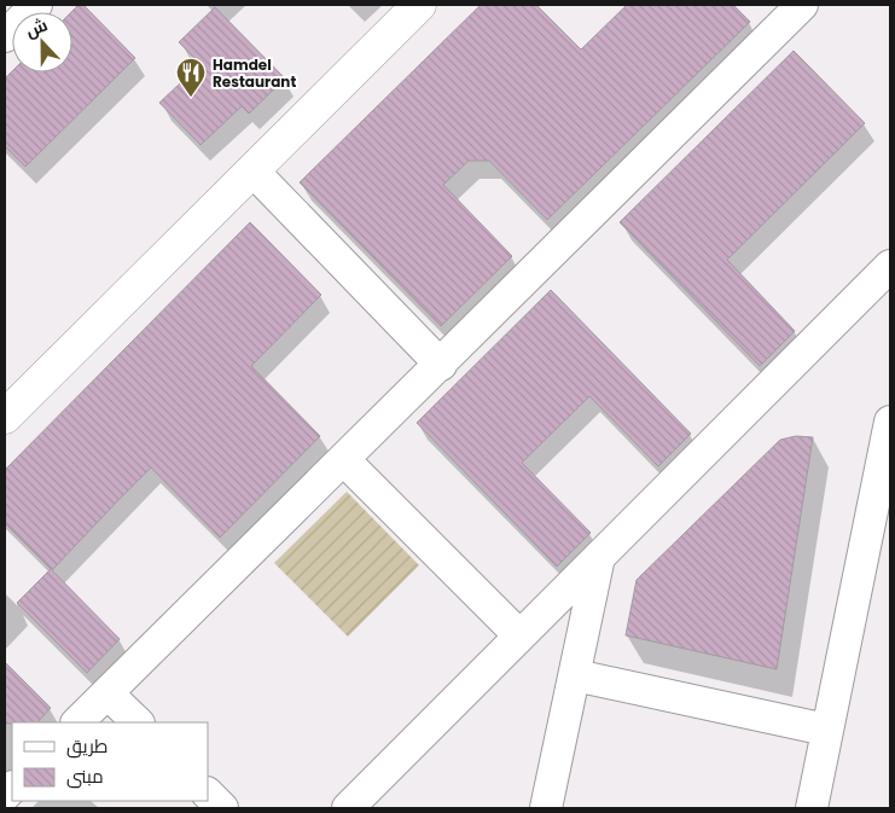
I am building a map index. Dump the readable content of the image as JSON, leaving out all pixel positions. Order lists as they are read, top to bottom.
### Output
{
  "places": {
    "restaurant": ["Hamdel Restaurant"]
  },
  "legend": ["طريق", "مبنى"],
  "north": "top"
}
